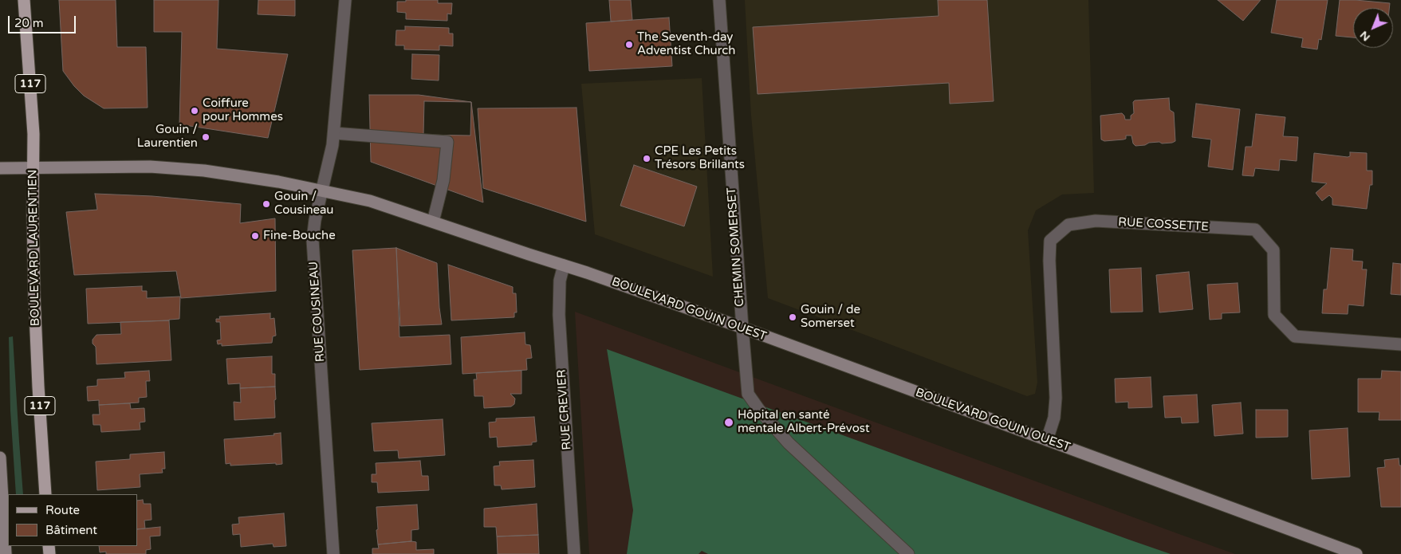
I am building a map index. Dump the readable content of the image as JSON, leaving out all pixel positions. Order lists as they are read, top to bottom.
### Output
{
  "streets": {
    "main road": ["117", "BOULEVARD LAURENTIEN"],
    "street": [
      "RUE COSSETTE",
      "CHEMIN SOMERSET",
      "BOULEVARD GOUIN OUEST",
      "RUE COUSINEAU",
      "RUE CREVIER"
    ]
  },
  "crossings": [
    ["RUE COSSETTE", "BOULEVARD GOUIN OUEST"],
    ["CHEMIN SOMERSET", "BOULEVARD GOUIN OUEST"],
    ["BOULEVARD LAURENTIEN", "BOULEVARD GOUIN OUEST"],
    ["BOULEVARD GOUIN OUEST", "RUE COUSINEAU"],
    ["BOULEVARD GOUIN OUEST", "RUE CREVIER"]
  ],
  "places": [
    "The Seventh-day Adventist Church",
    "Coiffure pour Hommes",
    "Gouin / Laurentien",
    "CPE Les Petits Trésors Brillants",
    "Gouin / Cousineau",
    "Fine-Bouche",
    "Gouin / de Somerset",
    "Hôpital en santé mentale Albert-Prévost"
  ],
  "legend": ["Route", "Bâtiment"],
  "scale_bar": "20 m",
  "north": "bottom left"
}
